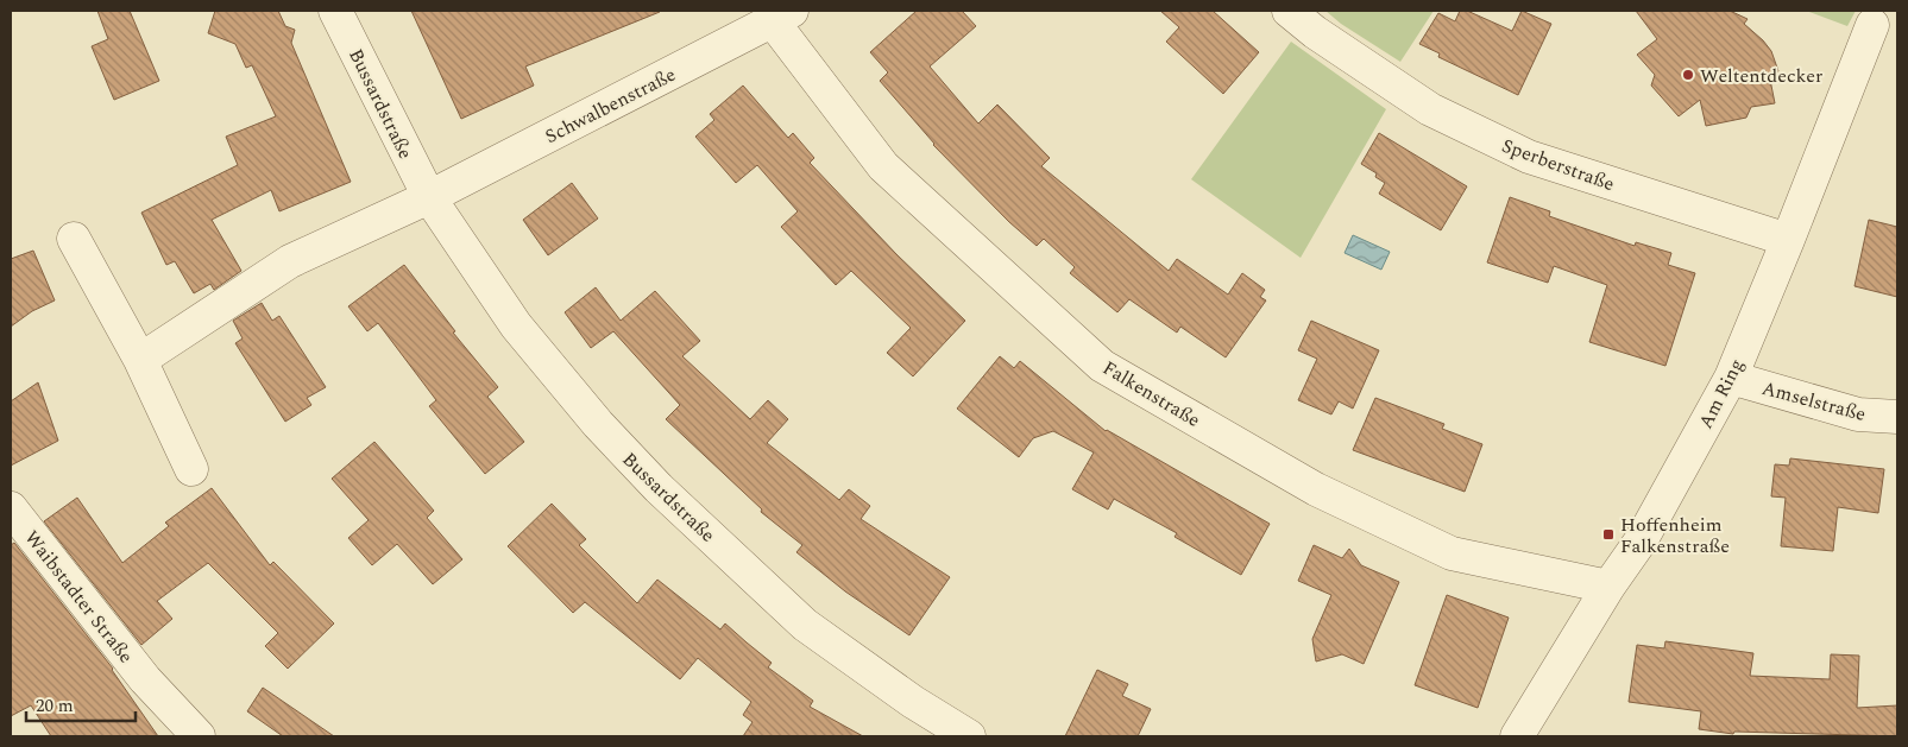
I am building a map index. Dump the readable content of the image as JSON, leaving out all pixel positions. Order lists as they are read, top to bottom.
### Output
{
  "streets": {
    "street": [
      "Bussardstraße",
      "Schwalbenstraße",
      "Sperberstraße",
      "Falkenstraße",
      "Am Ring",
      "Amselstraße",
      "Waibstadter Straße"
    ]
  },
  "crossings": [
    ["Bussardstraße", "Schwalbenstraße"],
    ["Schwalbenstraße", "Falkenstraße"],
    ["Sperberstraße", "Am Ring"],
    ["Falkenstraße", "Am Ring"],
    ["Am Ring", "Amselstraße"]
  ],
  "places": {
    "other": ["Weltentdecker"],
    "transit": ["Hoffenheim Falkenstraße"]
  },
  "scale_bar": "20 m"
}
